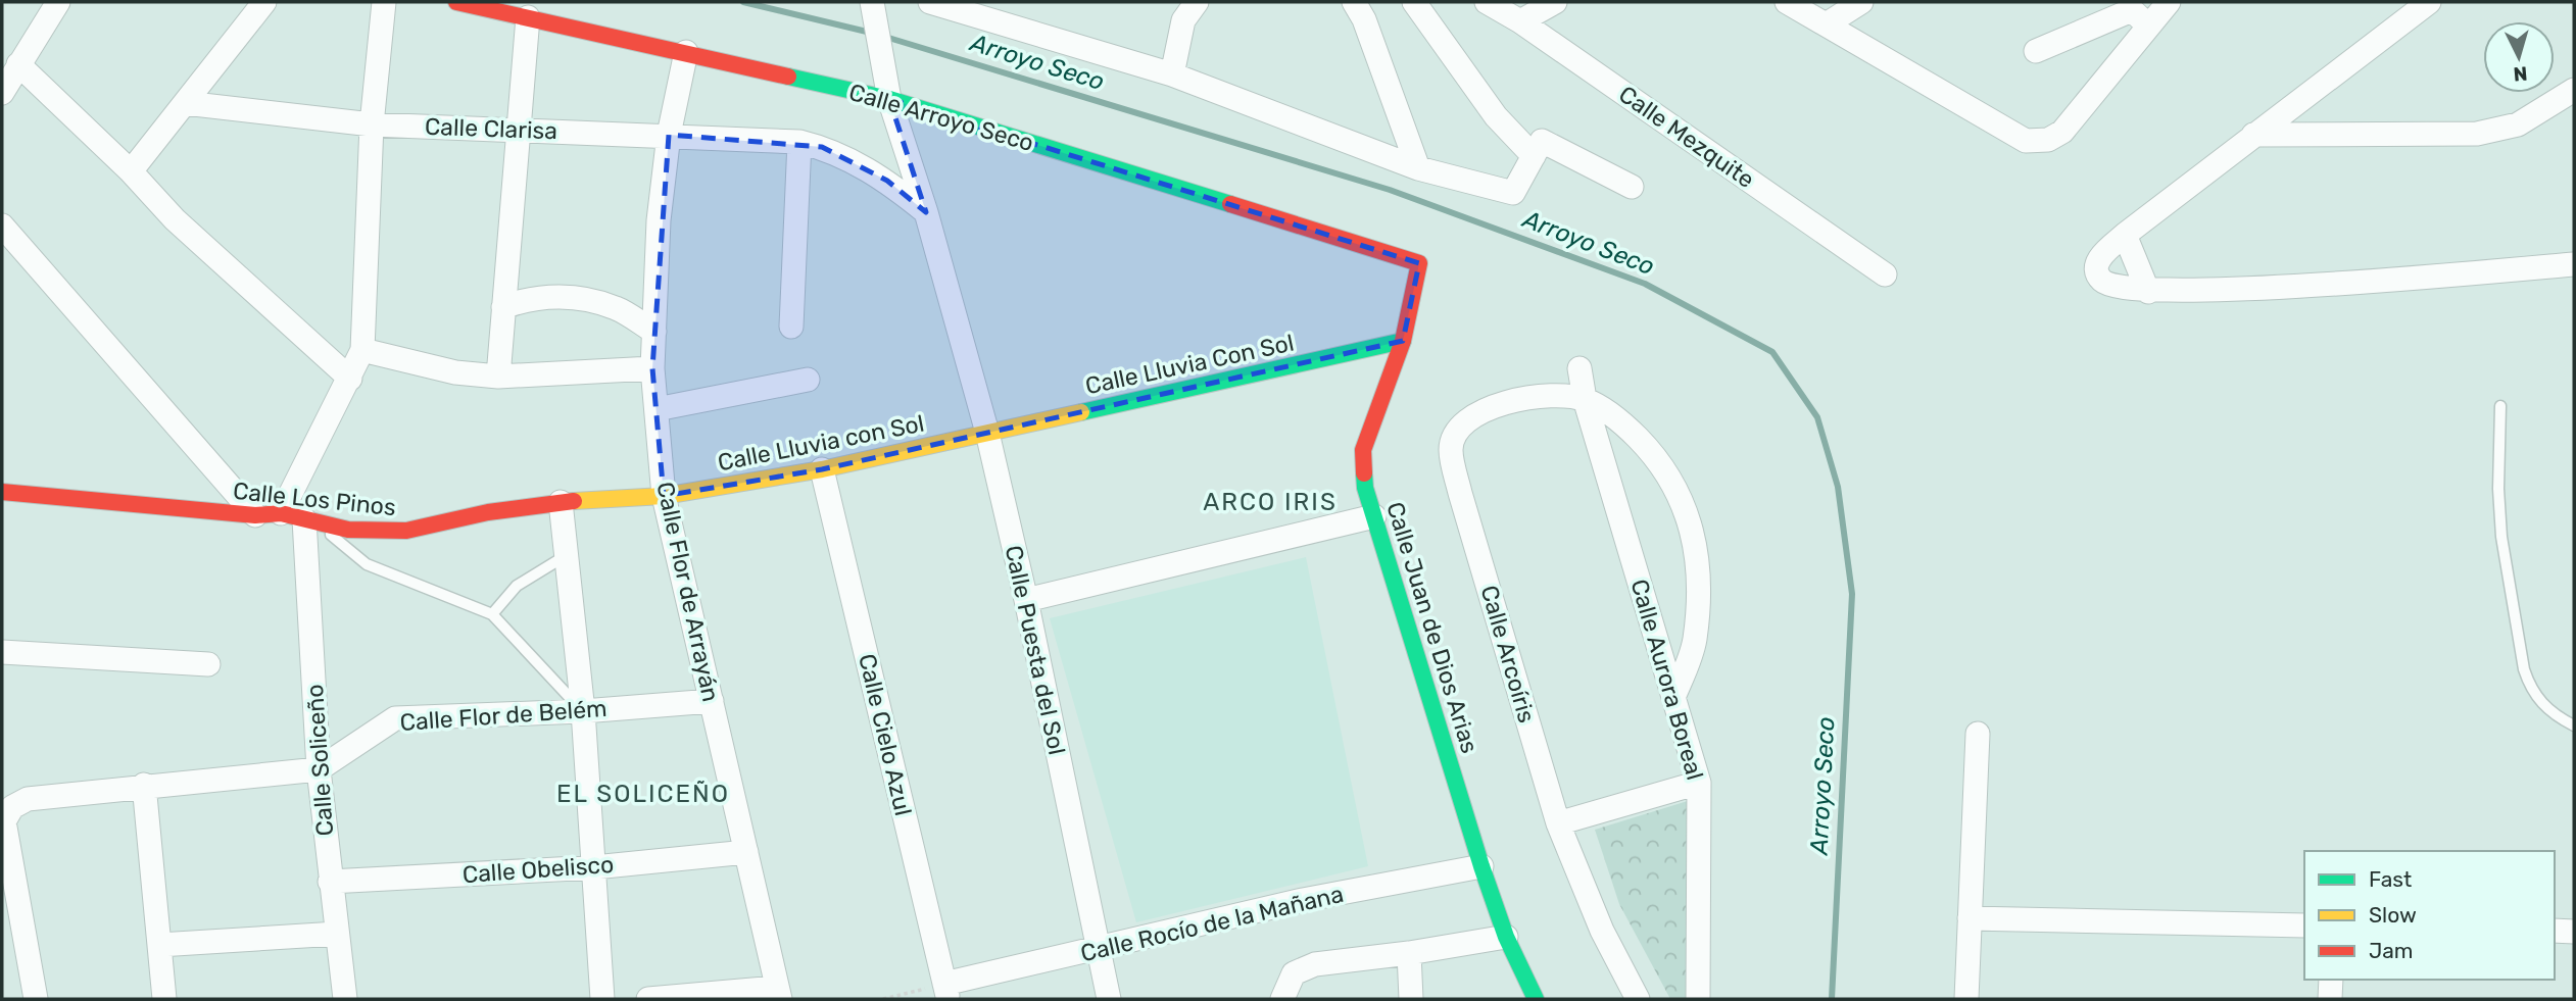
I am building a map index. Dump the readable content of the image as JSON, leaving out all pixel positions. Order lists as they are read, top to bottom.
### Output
{
  "streets": {
    "street": [
      "Calle Arroyo Seco",
      "Calle Clarisa",
      "Calle Mezquite",
      "Calle Lluvia Con Sol",
      "Calle Lluvia con Sol",
      "Calle Los Pinos",
      "Calle Flor de Arrayán",
      "Calle Juan de Dios Arias",
      "Calle Puesta del Sol",
      "Calle Arcoíris",
      "Calle Aurora Boreal",
      "Calle Flor de Belém",
      "Calle Cielo Azul",
      "Calle Soliceño",
      "Calle Obelisco",
      "Calle Rocío de la Mañana"
    ]
  },
  "crossings": [
    ["Calle Arroyo Seco", "Calle Flor de Arrayán"],
    ["Calle Arroyo Seco", "Calle Juan de Dios Arias"],
    ["Calle Arroyo Seco", "Calle Puesta del Sol"],
    ["Calle Clarisa", "Calle Flor de Arrayán"],
    ["Calle Clarisa", "Calle Puesta del Sol"],
    ["Calle Lluvia Con Sol", "Calle Lluvia con Sol"],
    ["Calle Lluvia Con Sol", "Calle Juan de Dios Arias"],
    ["Calle Lluvia Con Sol", "Calle Puesta del Sol"],
    ["Calle Lluvia con Sol", "Calle Los Pinos"],
    ["Calle Lluvia con Sol", "Calle Flor de Arrayán"],
    ["Calle Lluvia con Sol", "Calle Puesta del Sol"],
    ["Calle Lluvia con Sol", "Calle Cielo Azul"],
    ["Calle Los Pinos", "Calle Flor de Arrayán"],
    ["Calle Los Pinos", "Calle Soliceño"],
    ["Calle Flor de Arrayán", "Calle Flor de Belém"],
    ["Calle Flor de Arrayán", "Calle Obelisco"],
    ["Calle Juan de Dios Arias", "Calle Rocío de la Mañana"],
    ["Calle Puesta del Sol", "Calle Rocío de la Mañana"],
    ["Calle Arcoíris", "Calle Aurora Boreal"],
    ["Calle Flor de Belém", "Calle Soliceño"],
    ["Calle Cielo Azul", "Calle Rocío de la Mañana"],
    ["Calle Soliceño", "Calle Obelisco"]
  ],
  "districts": ["ARCO IRIS", "EL SOLICEÑO"],
  "water": ["Arroyo Seco"],
  "legend": ["Fast", "Slow", "Jam"],
  "north": "bottom"
}
